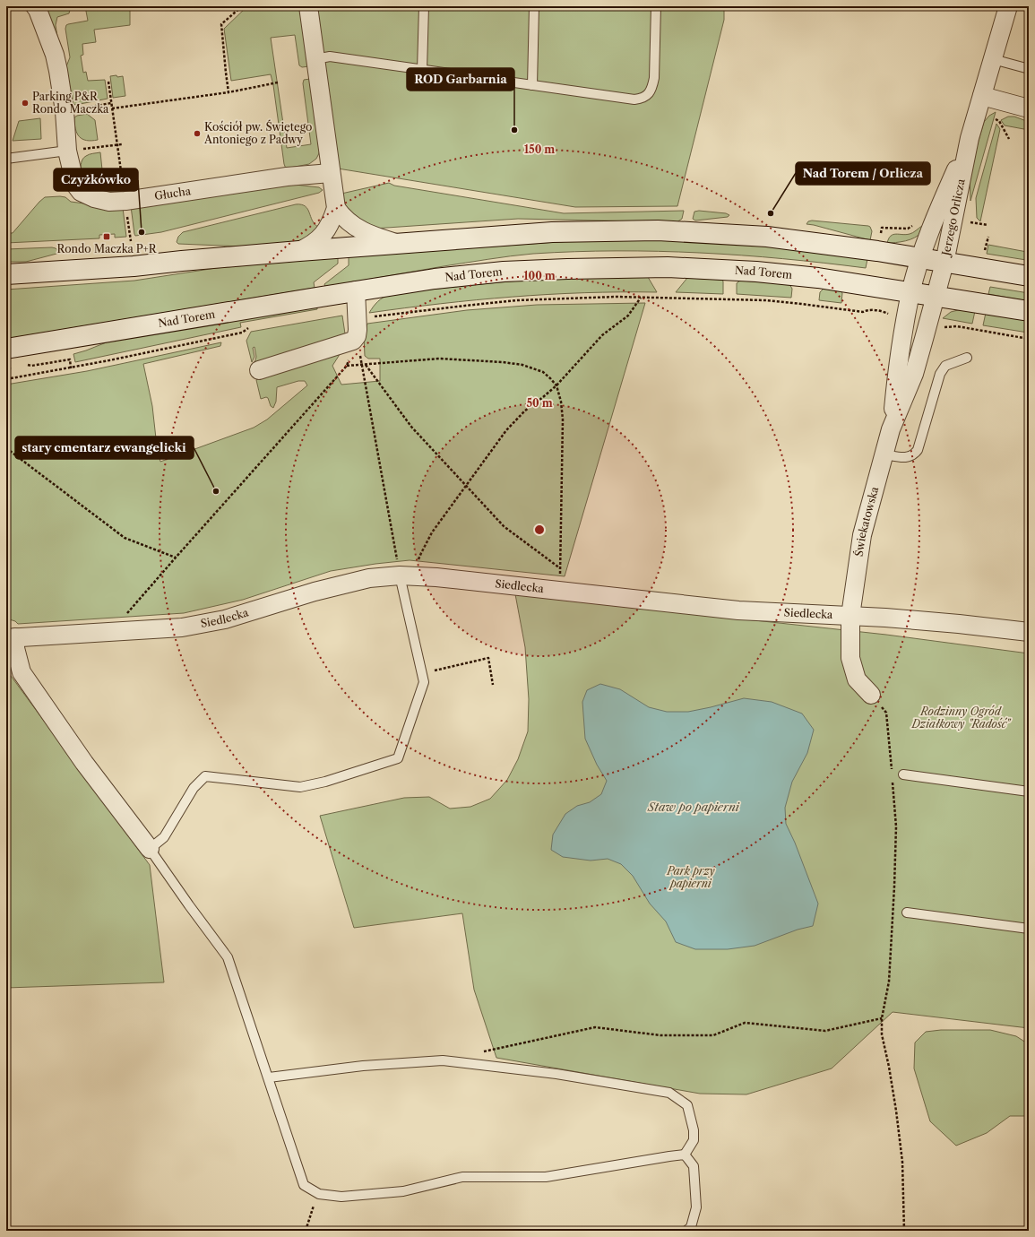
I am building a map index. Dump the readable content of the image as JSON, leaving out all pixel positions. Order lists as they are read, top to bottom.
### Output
{
  "streets": {
    "main road": ["Nad Torem"],
    "street": [
      "Głucha",
      "Jerzego Orlicza",
      "Świekatowska",
      "Siedlecka"
    ]
  },
  "crossings": [
    ["Jerzego Orlicza", "Nad Torem"],
    ["Jerzego Orlicza", "Świekatowska"],
    ["Nad Torem", "Świekatowska"],
    ["Świekatowska", "Siedlecka"]
  ],
  "water": ["Staw po papierni"],
  "parks": ["Rodzinny Ogród Działkowy \"Radość\"", "Park przy papierni"],
  "places": {
    "other": [
      "Parking P&R Rondo Maczka",
      "ROD Garbarnia",
      "Kościół pw. Świętego Antoniego z Padwy",
      "Nad Torem / Orlicza",
      "Czyżkówko",
      "stary cmentarz ewangelicki"
    ],
    "transit": ["Rondo Maczka P+R"]
  },
  "rings": ["150 m", "100 m", "50 m"]
}
